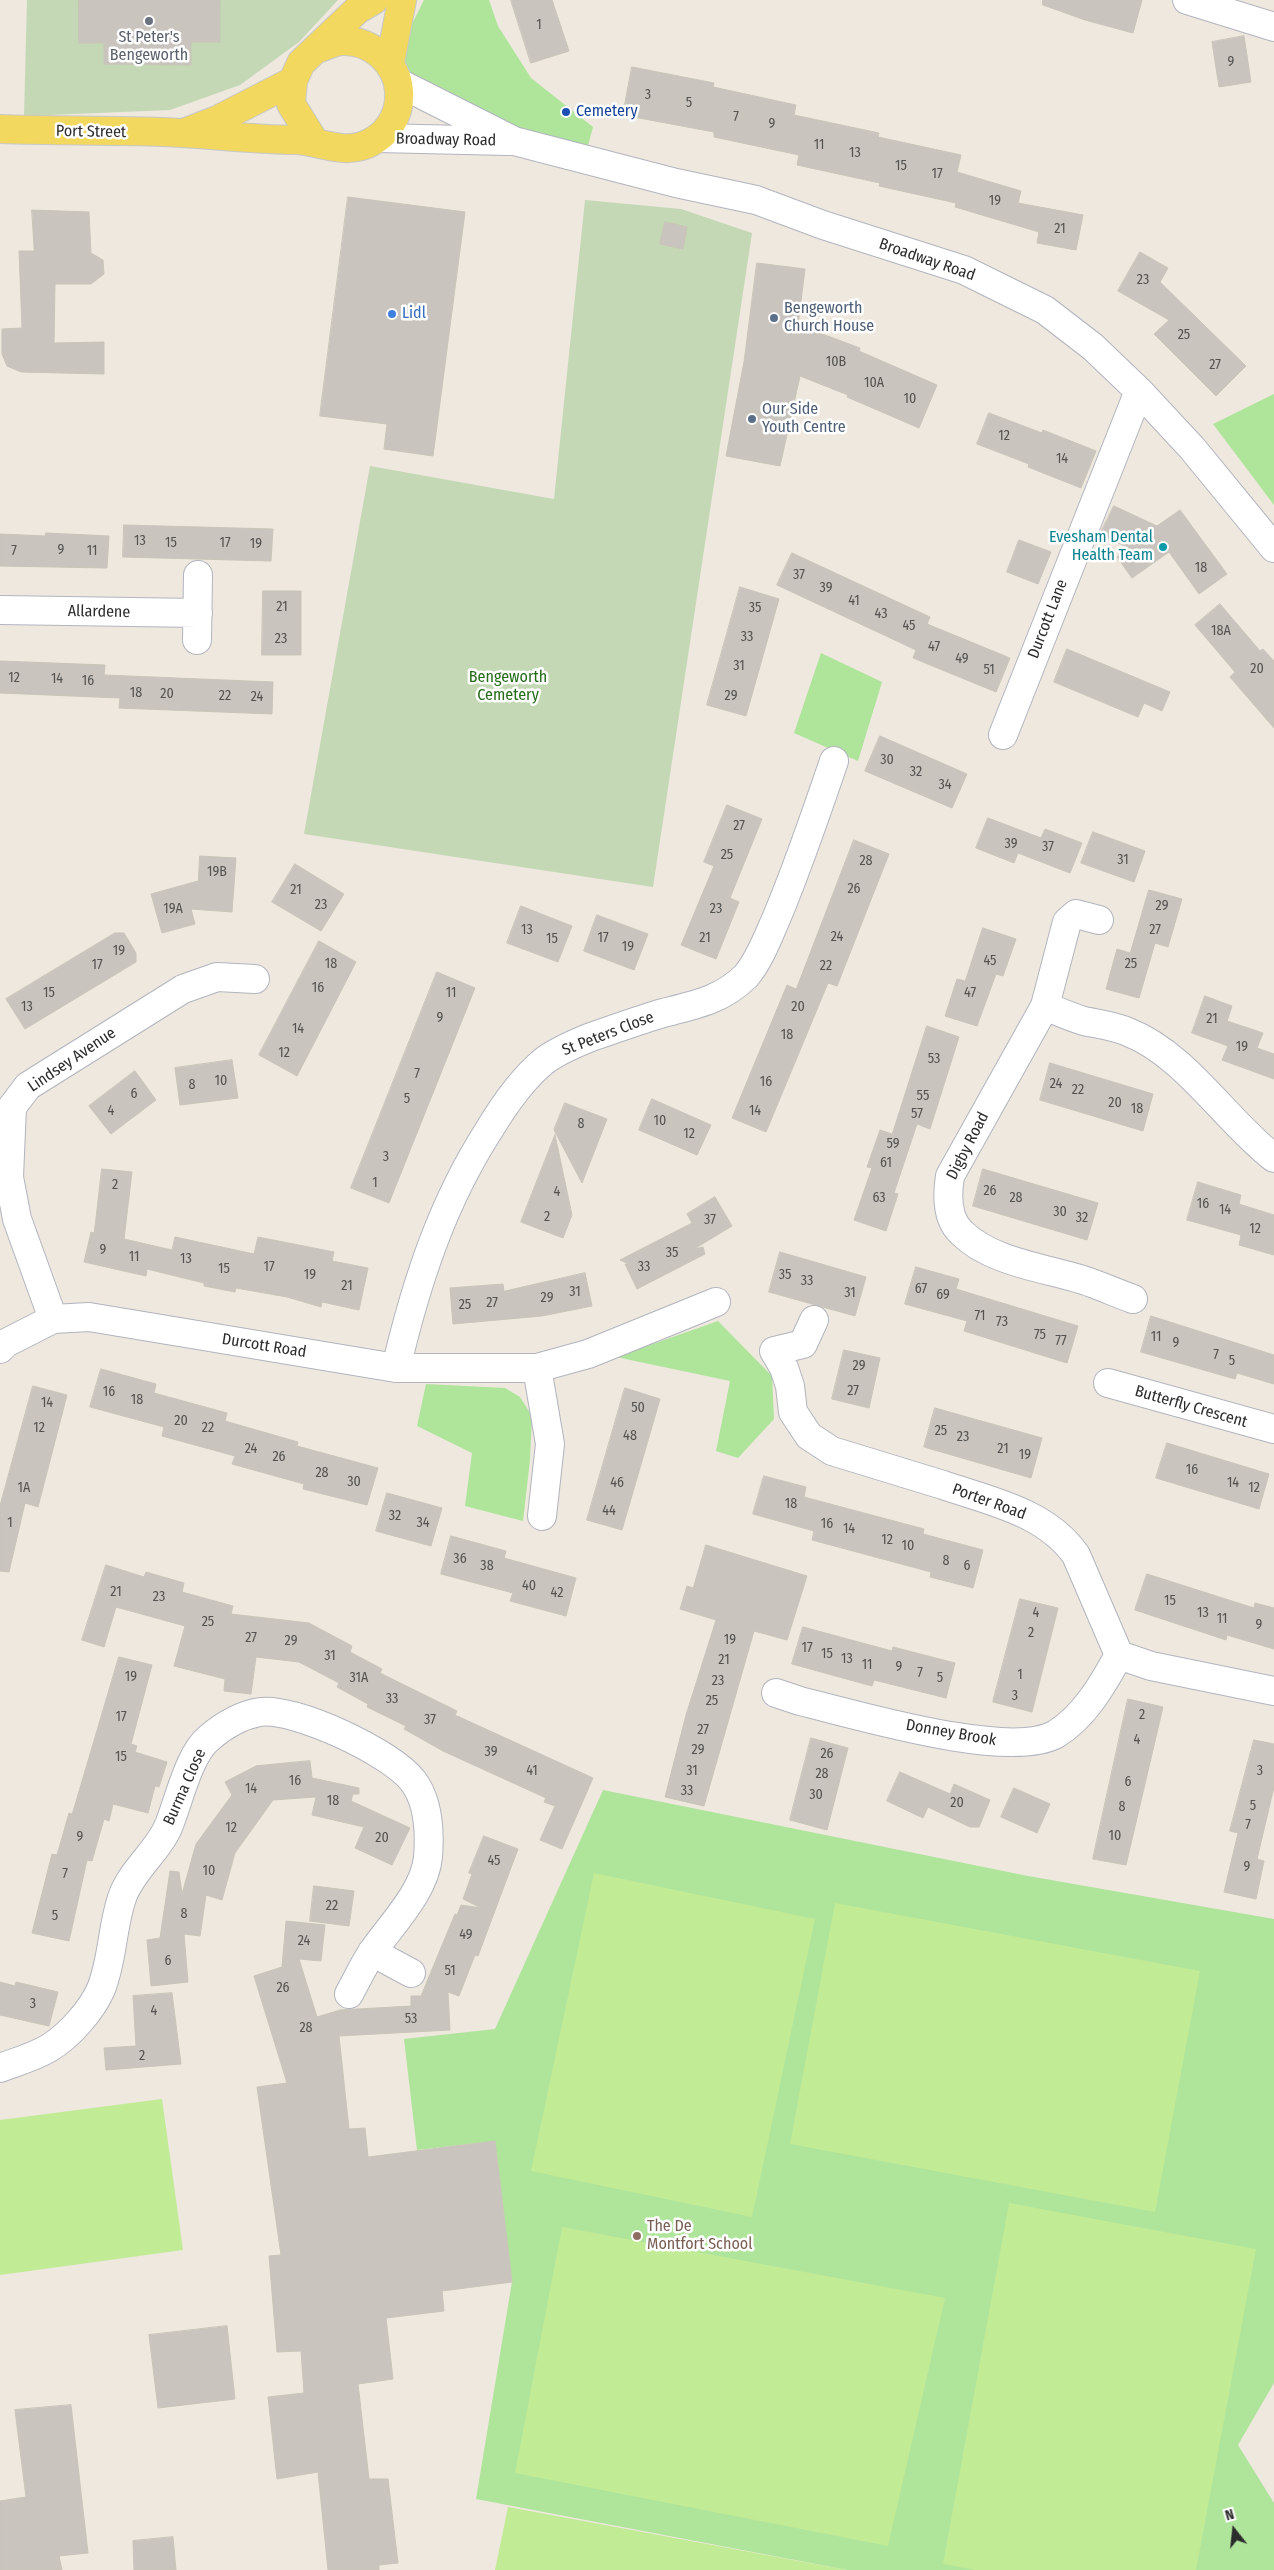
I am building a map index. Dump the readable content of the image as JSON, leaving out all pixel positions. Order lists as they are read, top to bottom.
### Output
{
  "streets": {
    "main road": ["Port Street"],
    "street": [
      "Broadway Road",
      "Allardene",
      "Durcott Lane",
      "St Peters Close",
      "Lindsey Avenue",
      "Digby Road",
      "Durcott Road",
      "Butterfly Crescent",
      "Porter Road",
      "Donney Brook",
      "Burma Close"
    ]
  },
  "crossings": [
    ["Port Street", "Broadway Road"],
    ["Broadway Road", "Durcott Lane"],
    ["St Peters Close", "Durcott Road"],
    ["Lindsey Avenue", "Durcott Road"],
    ["Porter Road", "Donney Brook"]
  ],
  "parks": ["Bengeworth Cemetery"],
  "places": [
    "St Peter's Bengeworth",
    "Cemetery",
    "Lidl",
    "Bengeworth Church House",
    "Our Side Youth Centre",
    "Evesham Dental Health Team",
    "The De Montfort School"
  ],
  "house_numbers": [
    "1",
    "9",
    "3",
    "5",
    "7",
    "9",
    "11",
    "13",
    "15",
    "17",
    "19",
    "21",
    "23",
    "25",
    "10B",
    "27",
    "10A",
    "10",
    "12",
    "14",
    "13",
    "15",
    "17",
    "19",
    "9",
    "7",
    "11",
    "18",
    "37",
    "39",
    "41",
    "21",
    "35",
    "43",
    "45",
    "18A",
    "33",
    "23",
    "47",
    "49",
    "31",
    "20",
    "51",
    "12",
    "14",
    "16",
    "18",
    "20",
    "22",
    "29",
    "24",
    "30",
    "32",
    "34",
    "27",
    "39",
    "37",
    "25",
    "31",
    "28",
    "19B",
    "26",
    "21",
    "23",
    "29",
    "19A",
    "23",
    "13",
    "27",
    "24",
    "17",
    "21",
    "15",
    "19",
    "19",
    "45",
    "18",
    "25",
    "17",
    "22",
    "16",
    "15",
    "11",
    "47",
    "13",
    "20",
    "9",
    "21",
    "14",
    "18",
    "19",
    "12",
    "53",
    "7",
    "10",
    "16",
    "24",
    "8",
    "22",
    "6",
    "55",
    "5",
    "20",
    "18",
    "4",
    "14",
    "57",
    "10",
    "8",
    "12",
    "59",
    "3",
    "61",
    "1",
    "2",
    "26",
    "4",
    "63",
    "28",
    "16",
    "14",
    "30",
    "2",
    "32",
    "37",
    "12",
    "9",
    "35",
    "11",
    "13",
    "17",
    "33",
    "15",
    "19",
    "35",
    "33",
    "21",
    "67",
    "31",
    "31",
    "69",
    "29",
    "27",
    "25",
    "71",
    "73",
    "75",
    "11",
    "77",
    "9",
    "7",
    "5",
    "29",
    "27",
    "16",
    "18",
    "14",
    "50",
    "20",
    "12",
    "22",
    "25",
    "48",
    "23",
    "24",
    "21",
    "19",
    "26",
    "16",
    "28",
    "30",
    "46",
    "14",
    "1A",
    "12",
    "18",
    "44",
    "32",
    "1",
    "34",
    "16",
    "14",
    "12",
    "10",
    "36",
    "8",
    "38",
    "6",
    "40",
    "21",
    "42",
    "23",
    "15",
    "4",
    "13",
    "11",
    "25",
    "9",
    "2",
    "27",
    "19",
    "29",
    "17",
    "15",
    "31",
    "13",
    "21",
    "11",
    "9",
    "7",
    "1",
    "19",
    "31A",
    "5",
    "23",
    "3",
    "33",
    "25",
    "2",
    "17",
    "37",
    "27",
    "4",
    "29",
    "39",
    "26",
    "15",
    "41",
    "31",
    "3",
    "28",
    "16",
    "6",
    "14",
    "33",
    "30",
    "18",
    "20",
    "5",
    "8",
    "7",
    "12",
    "10",
    "9",
    "20",
    "45",
    "9",
    "10",
    "7",
    "22",
    "8",
    "5",
    "49",
    "24",
    "6",
    "51",
    "26",
    "3",
    "4",
    "53",
    "28",
    "2"
  ],
  "north": "top"
}
